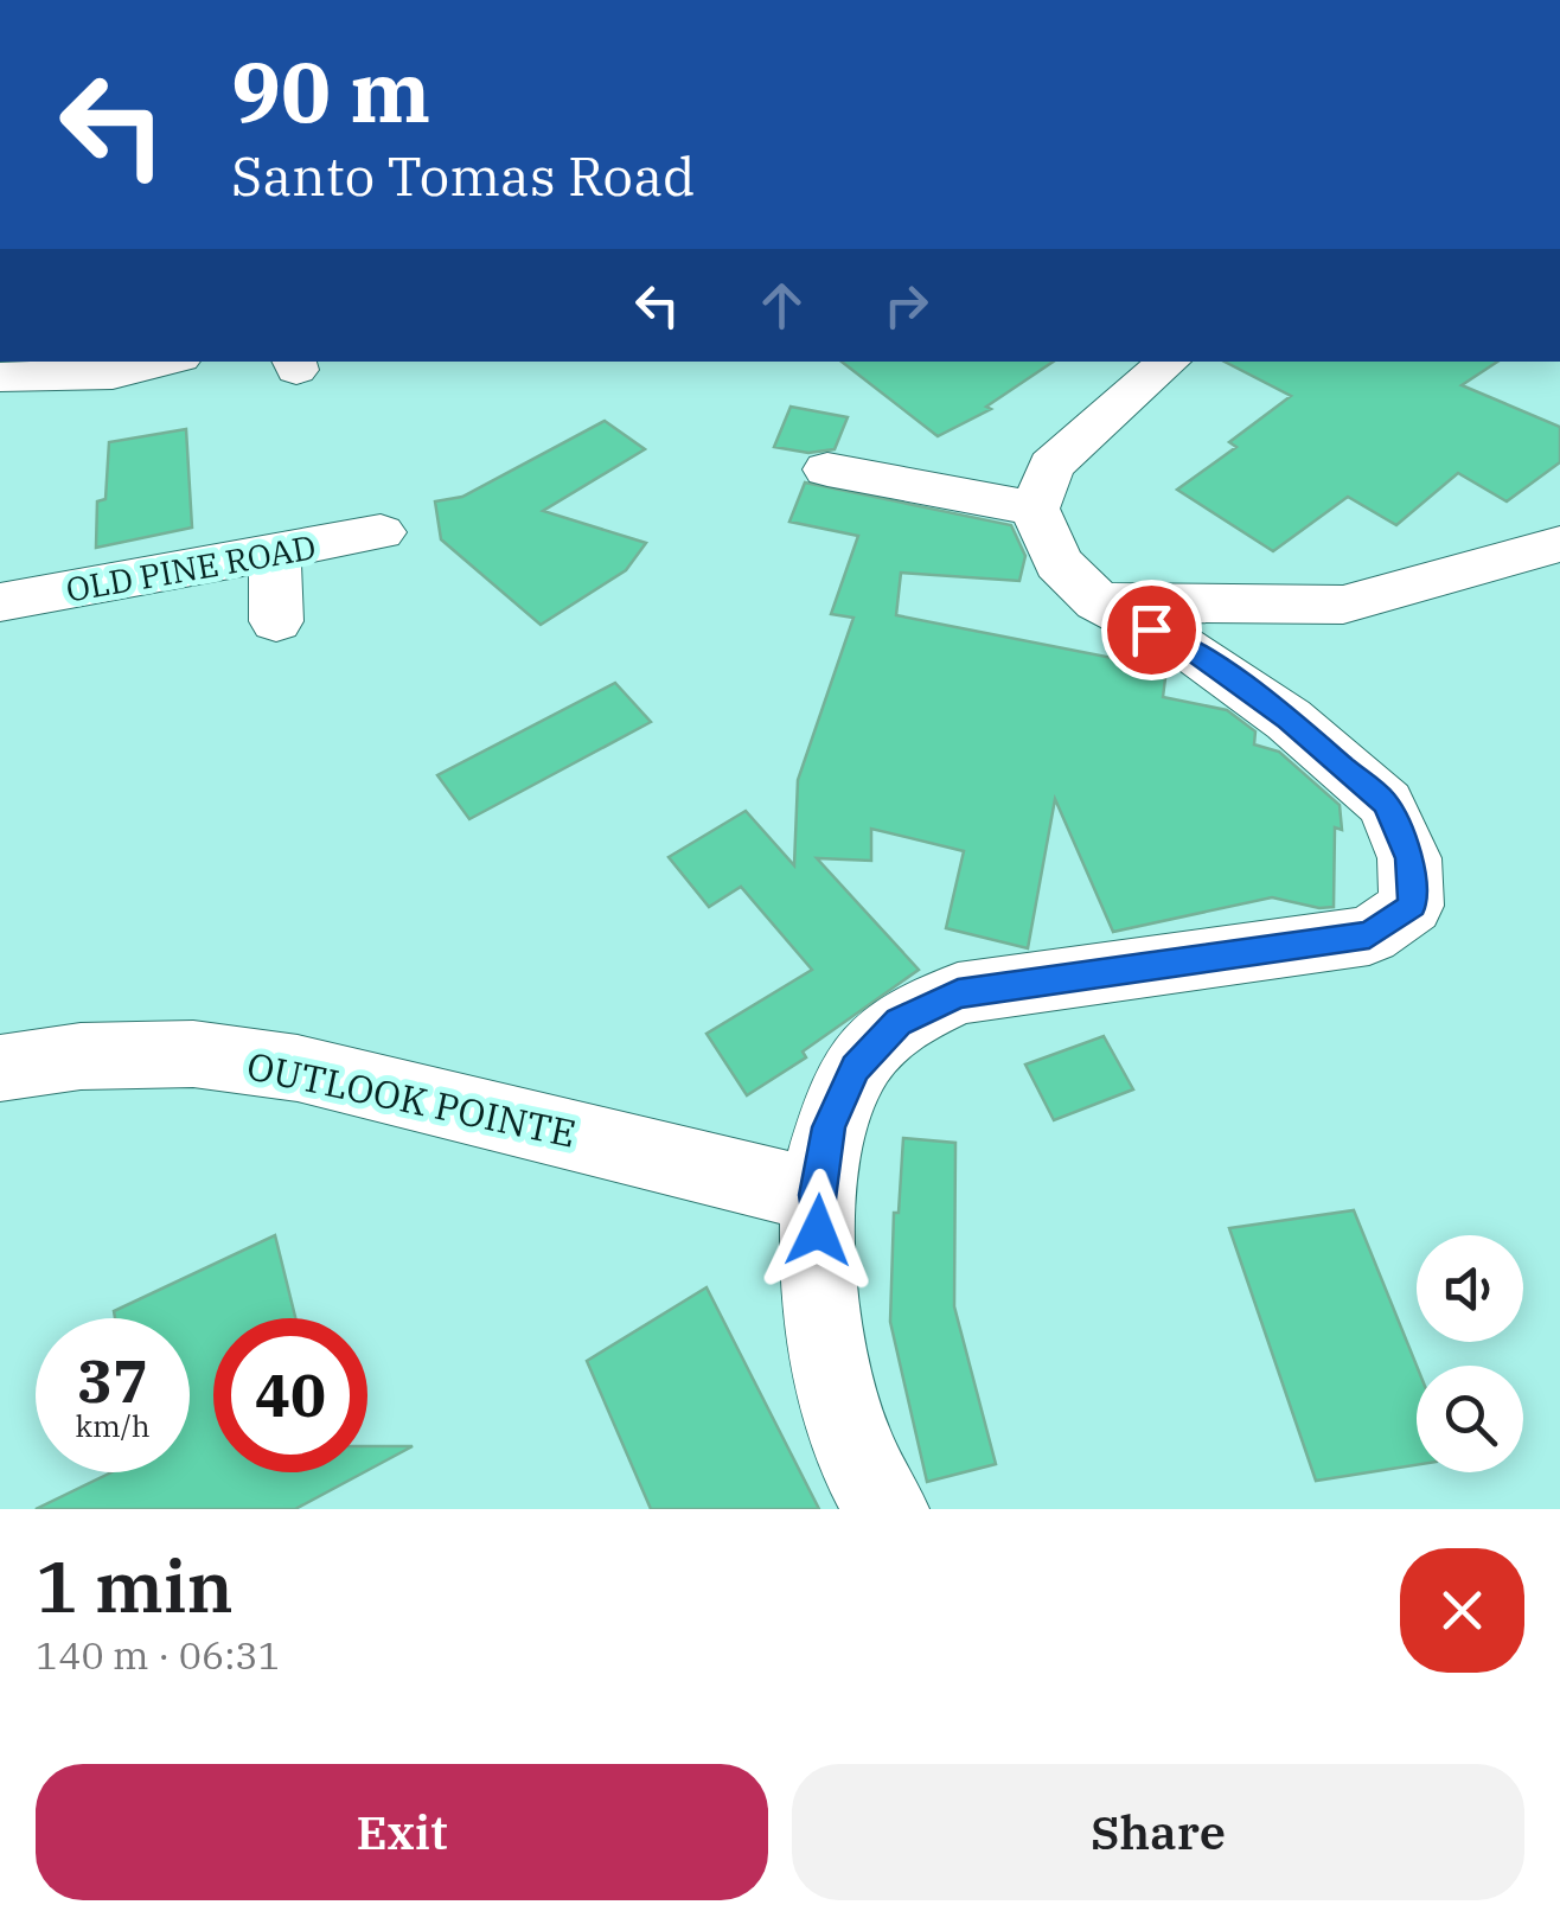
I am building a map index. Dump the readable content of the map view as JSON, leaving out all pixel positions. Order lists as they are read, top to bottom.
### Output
{
  "streets": {
    "street": ["OLD PINE ROAD", "OUTLOOK POINTE"]
  },
  "page": {
    "turn": ["90 m", "Santo Tomas Road"],
    "speed": "37 km/h",
    "limit": "40",
    "heading": ["1 min", "140 m · 06:31"],
    "buttons": ["Exit", "Share"]
  }
}
